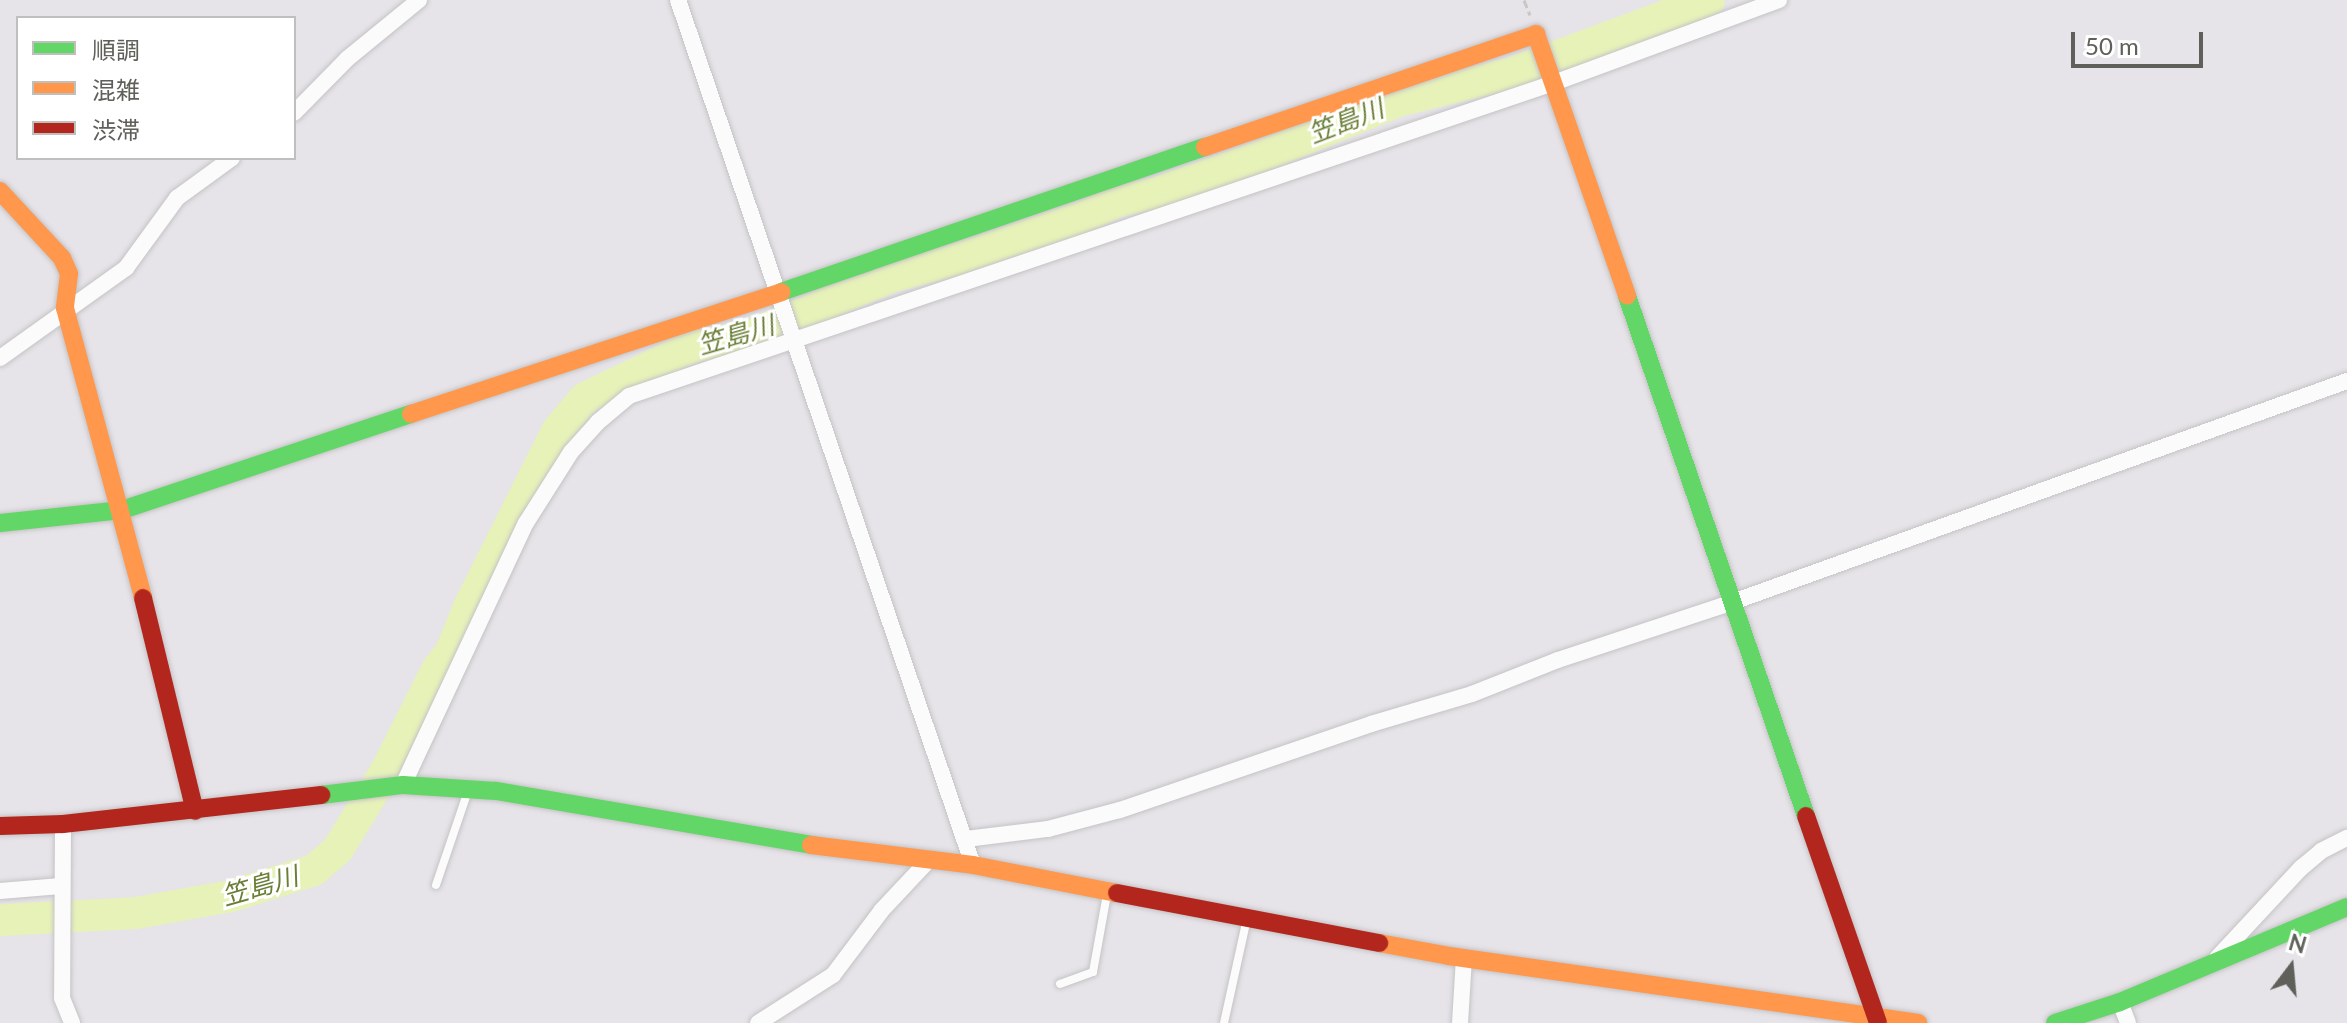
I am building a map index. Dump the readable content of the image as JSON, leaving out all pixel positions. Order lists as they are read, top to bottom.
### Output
{
  "water": ["笠島川"],
  "legend": ["順調", "混雑", "渋滞"],
  "scale_bar": "50 m",
  "north": "top"
}
